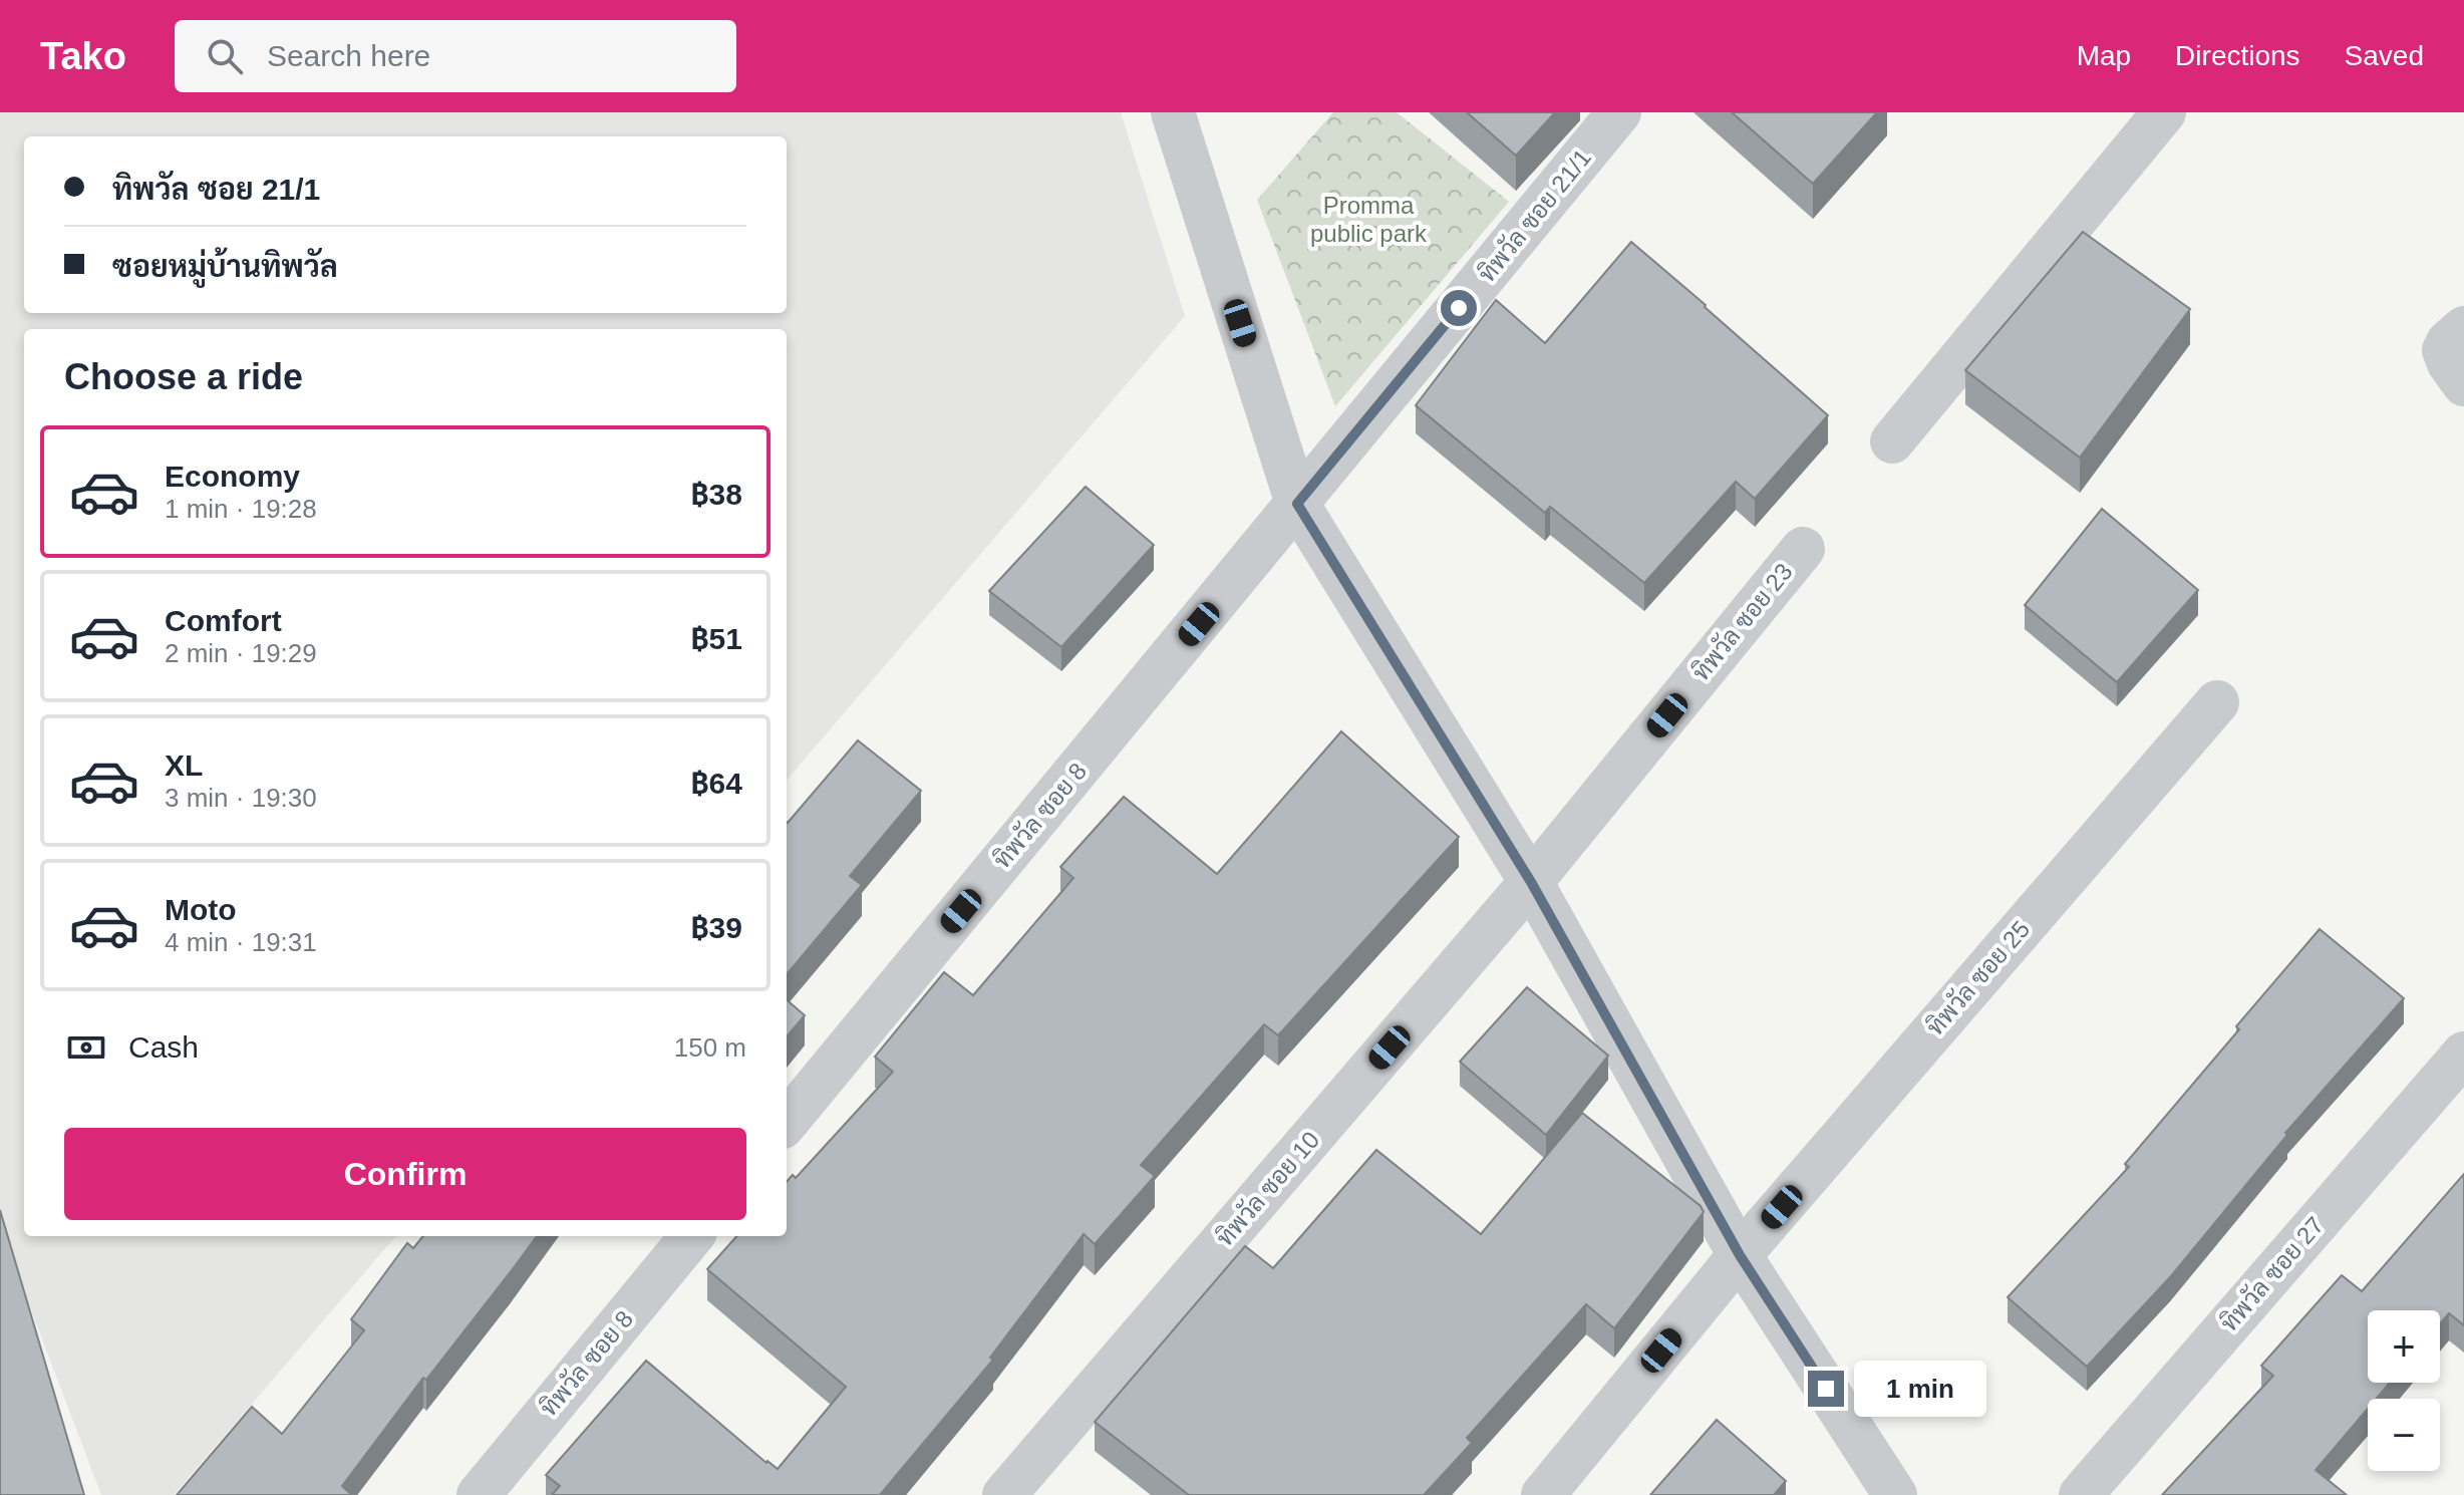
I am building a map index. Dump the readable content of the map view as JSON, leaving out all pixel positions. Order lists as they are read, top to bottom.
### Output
{
  "streets": {
    "street": [
      "ทิพวัล ซอย 21/1",
      "ทิพวัล ซอย 23",
      "ทิพวัล ซอย 8",
      "ทิพวัล ซอย 25",
      "ทิพวัล ซอย 10",
      "ทิพวัล ซอย 27"
    ]
  },
  "crossings": [
    ["ทิพวัล ซอย 21/1", "ทิพวัล ซอย 8"],
    ["ทิพวัล ซอย 23", "ทิพวัล ซอย 10"]
  ],
  "parks": ["Promma public park"],
  "page": {
    "header": "Tako",
    "search": "Search here",
    "nav": ["Map", "Directions", "Saved"],
    "banner": ["ทิพวัล ซอย 21/1", "ซอยหมู่บ้านทิพวัล"],
    "heading": "Choose a ride",
    "list": [
      {
        "name": "Economy",
        "note": "1 min · 19:28",
        "value": "฿38"
      },
      {
        "name": "Comfort",
        "note": "2 min · 19:29",
        "value": "฿51"
      },
      {
        "name": "XL",
        "note": "3 min · 19:30",
        "value": "฿64"
      },
      {
        "name": "Moto",
        "note": "4 min · 19:31",
        "value": "฿39"
      }
    ],
    "pay": ["Cash", "150 m"],
    "buttons": "Confirm",
    "map_buttons": ["+", "−"],
    "bubble": "1 min"
  }
}
